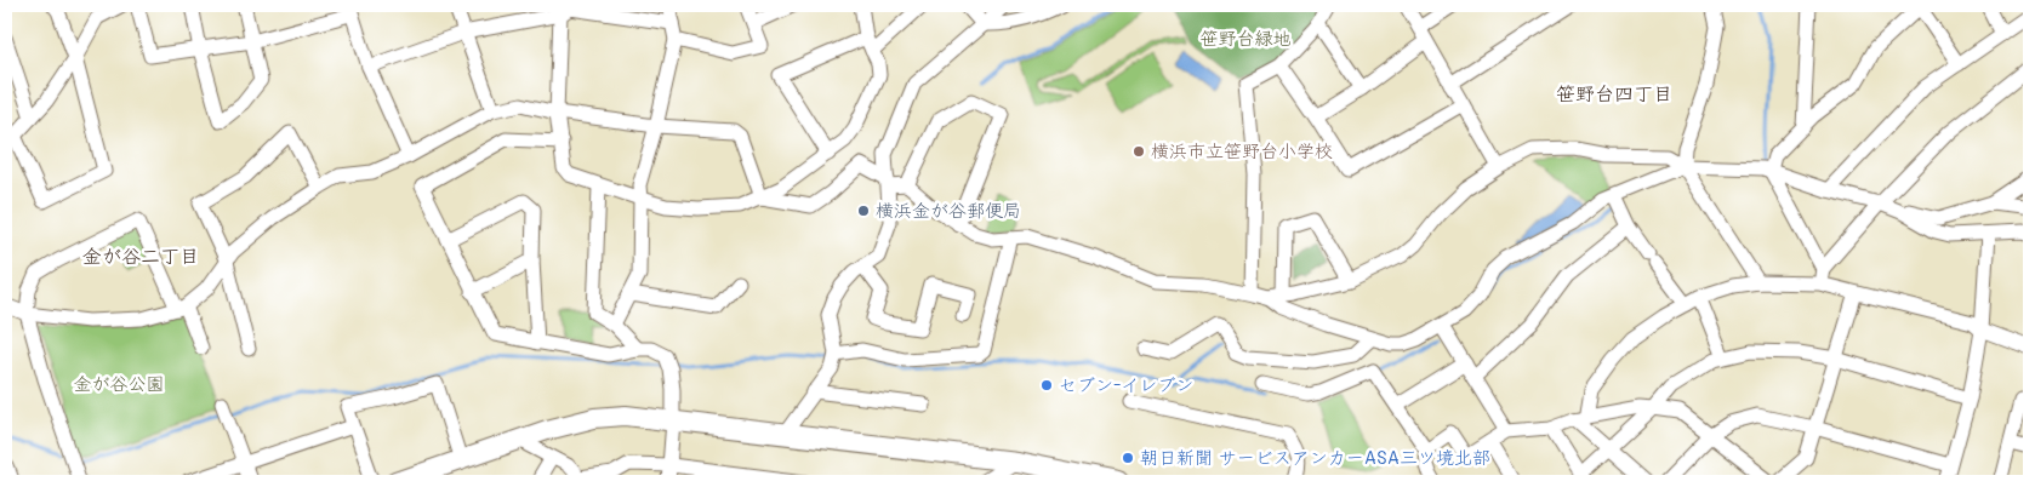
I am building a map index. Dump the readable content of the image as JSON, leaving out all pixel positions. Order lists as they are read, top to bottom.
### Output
{
  "districts": ["笹野台四丁目", "金が谷二丁目"],
  "parks": ["笹野台緑地", "金が谷公園"],
  "places": [
    "横浜市立笹野台小学校",
    "横浜金が谷郵便局",
    "セブン-イレブン",
    "朝日新聞 サービスアンカーASA三ツ境北部"
  ]
}
